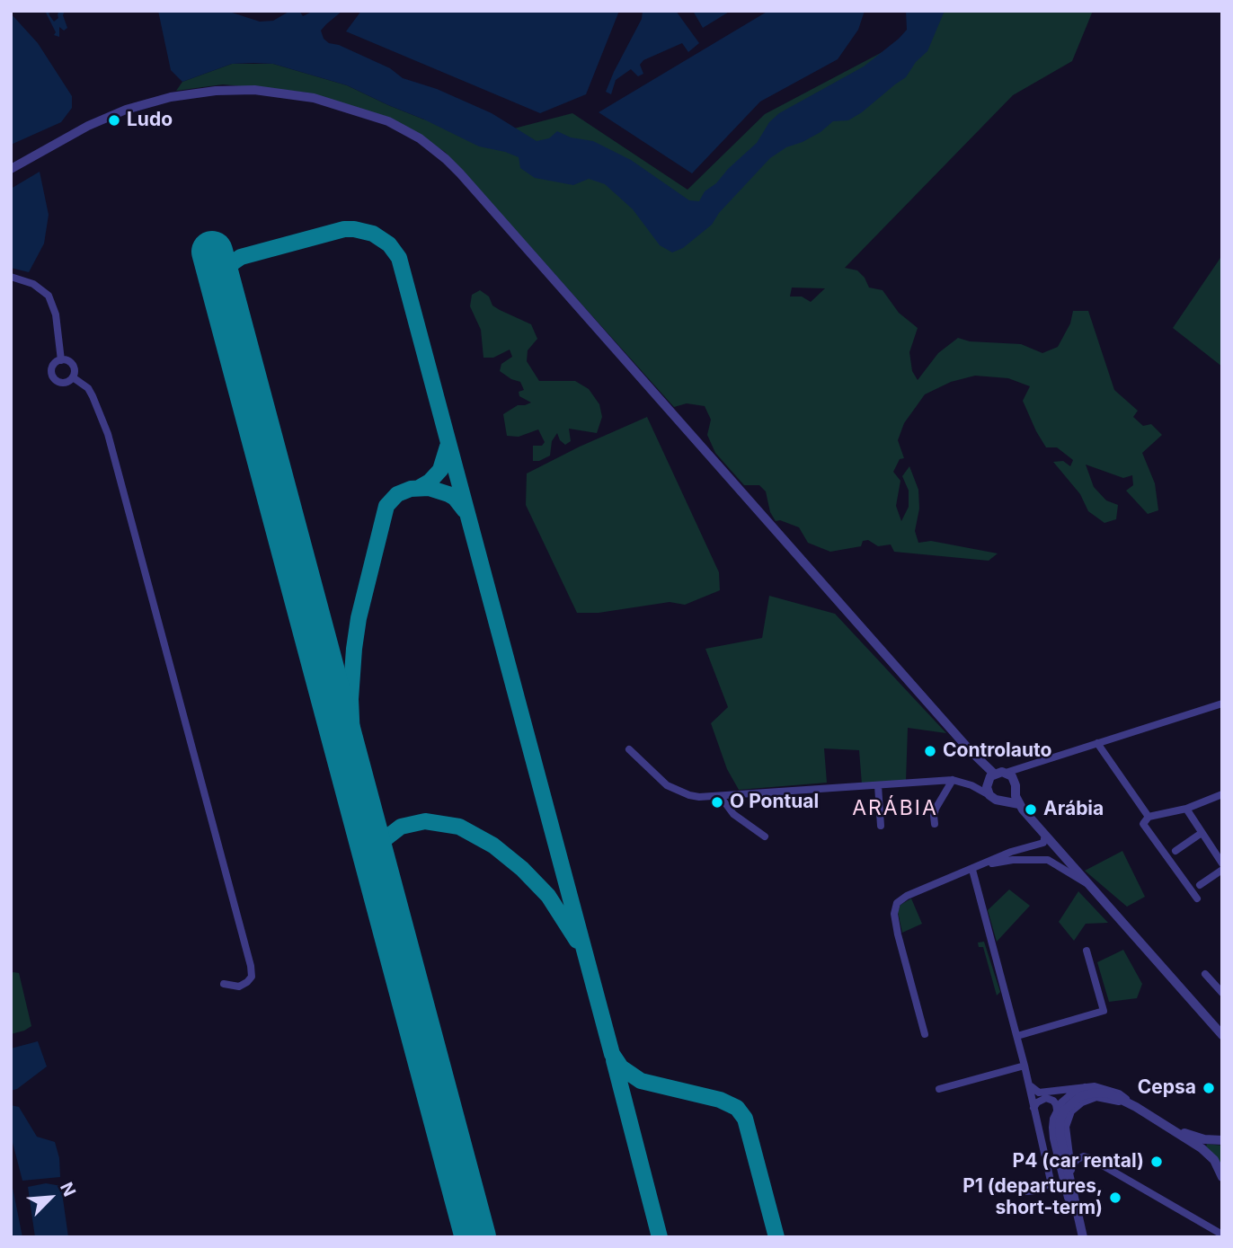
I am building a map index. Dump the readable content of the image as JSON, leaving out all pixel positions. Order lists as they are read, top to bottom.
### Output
{
  "districts": ["ARÁBIA"],
  "places": [
    "Ludo",
    "Controlauto",
    "O Pontual",
    "Arábia",
    "Cepsa",
    "P4 (car rental)",
    "P1 (departures, short-term)"
  ],
  "north": "top right"
}
